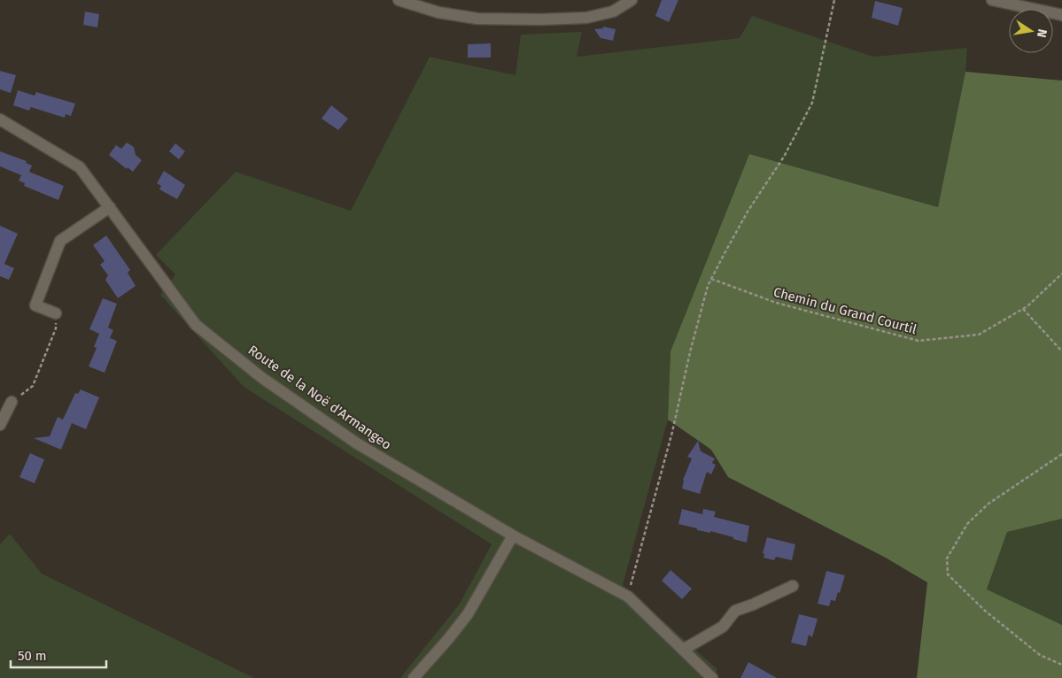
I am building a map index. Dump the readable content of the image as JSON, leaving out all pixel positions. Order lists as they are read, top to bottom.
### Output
{
  "streets": {
    "street": ["Route de la Noë d'Armangeo"],
    "path": ["Chemin du Grand Courtil"]
  },
  "scale_bar": "50 m",
  "north": "right"
}
